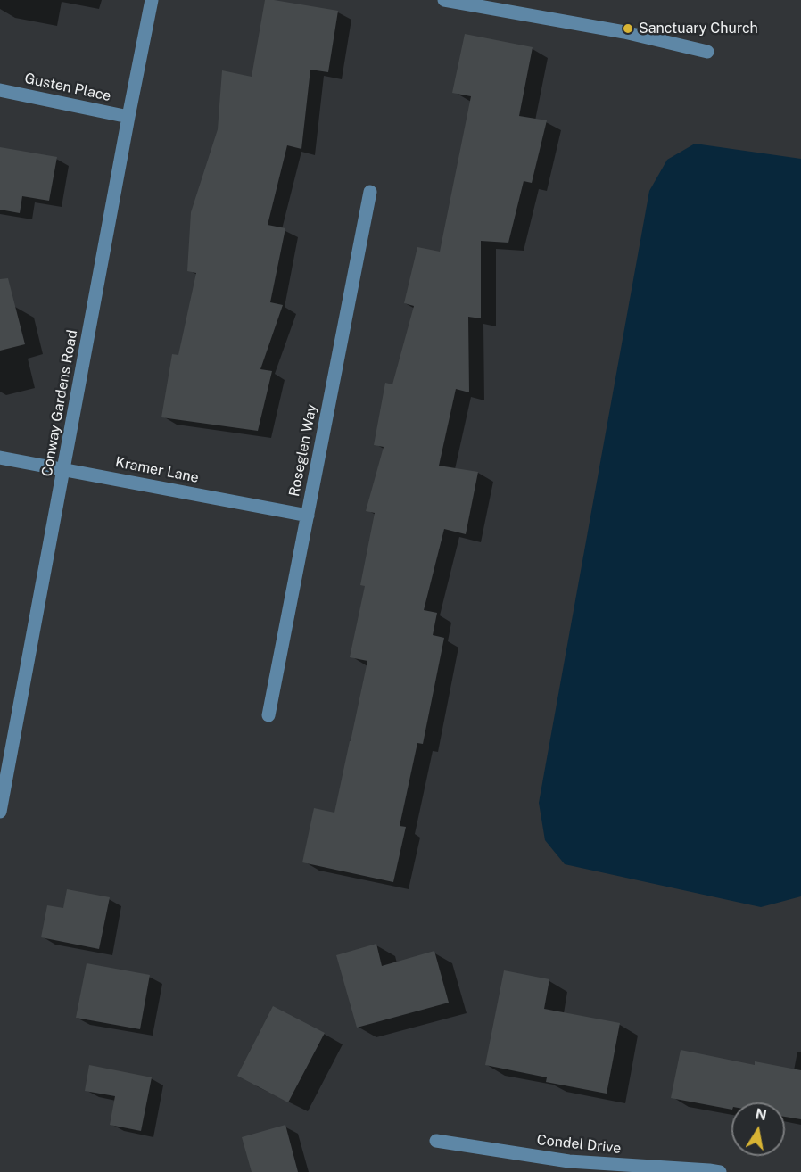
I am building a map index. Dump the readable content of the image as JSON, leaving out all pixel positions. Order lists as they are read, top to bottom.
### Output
{
  "streets": {
    "street": [
      "Gusten Place",
      "Conway Gardens Road",
      "Roseglen Way",
      "Kramer Lane",
      "Condel Drive"
    ]
  },
  "crossings": [
    ["Gusten Place", "Conway Gardens Road"],
    ["Conway Gardens Road", "Kramer Lane"],
    ["Roseglen Way", "Kramer Lane"]
  ],
  "places": ["Sanctuary Church"],
  "north": "top"
}
